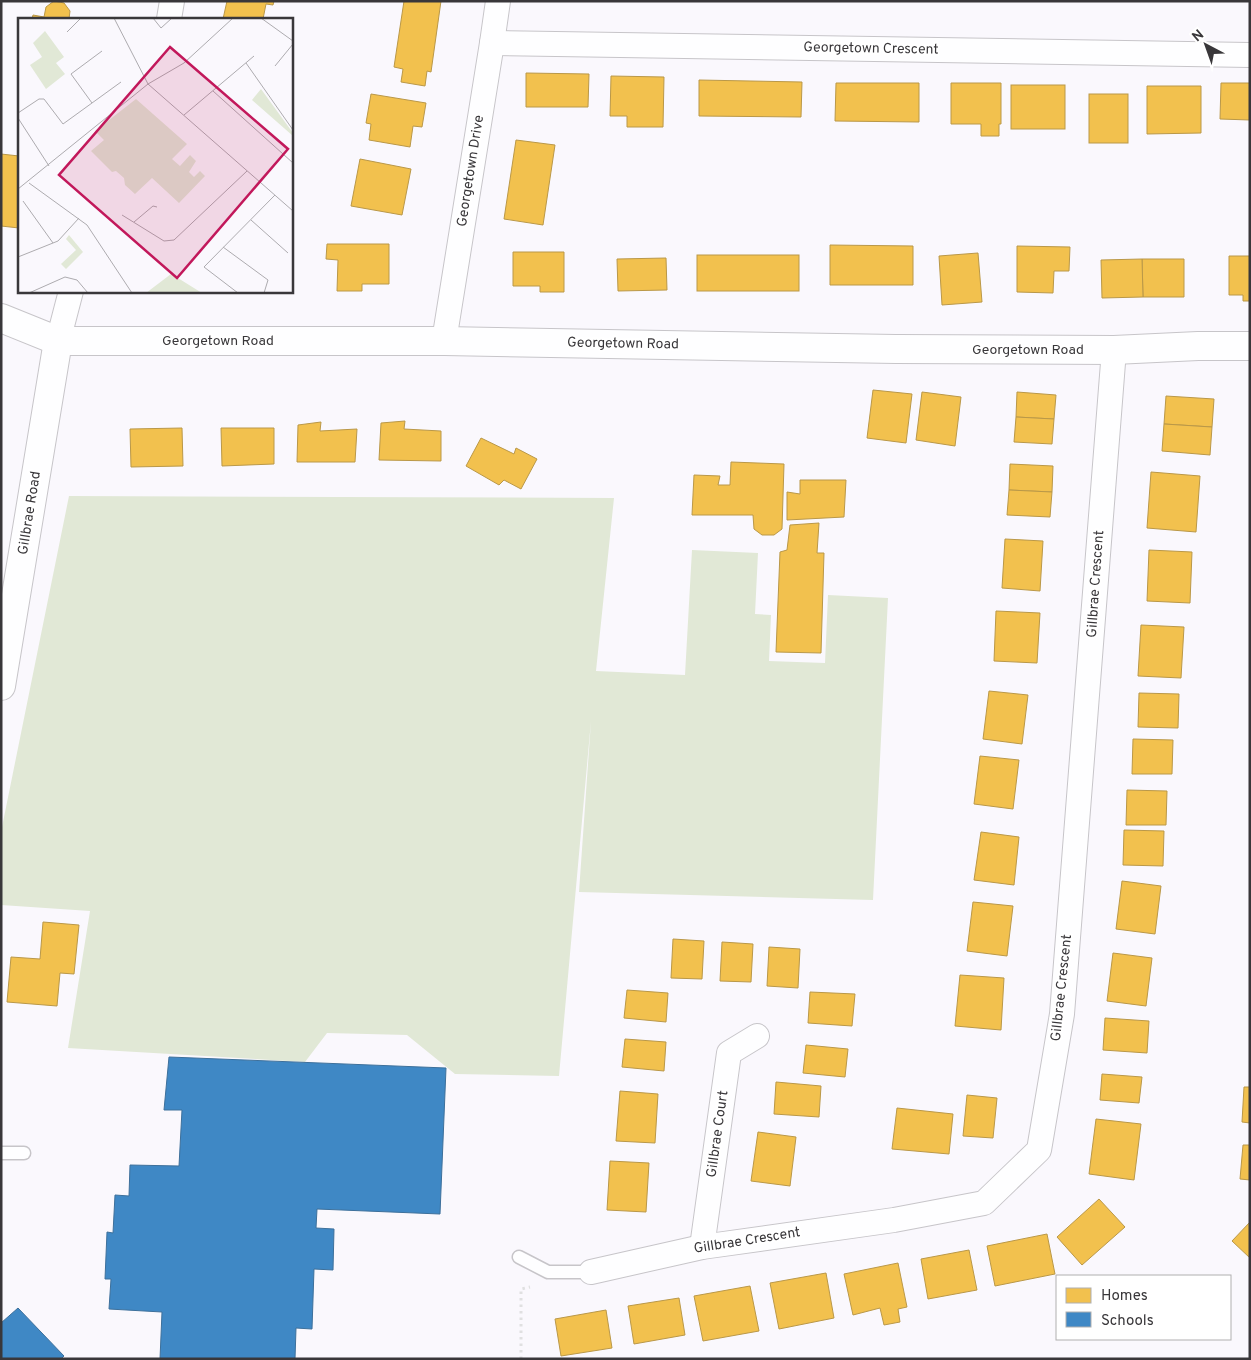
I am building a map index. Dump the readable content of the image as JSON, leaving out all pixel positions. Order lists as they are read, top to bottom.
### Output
{
  "streets": {
    "street": [
      "Georgetown Crescent",
      "Georgetown Drive",
      "Georgetown Road",
      "Gillbrae Road",
      "Gillbrae Crescent",
      "Gillbrae Court"
    ]
  },
  "crossings": [
    ["Georgetown Crescent", "Georgetown Drive"],
    ["Georgetown Drive", "Georgetown Road"],
    ["Georgetown Road", "Gillbrae Road"],
    ["Georgetown Road", "Gillbrae Crescent"],
    ["Gillbrae Crescent", "Gillbrae Court"]
  ],
  "legend": ["Homes", "Schools"],
  "north": "top left"
}
